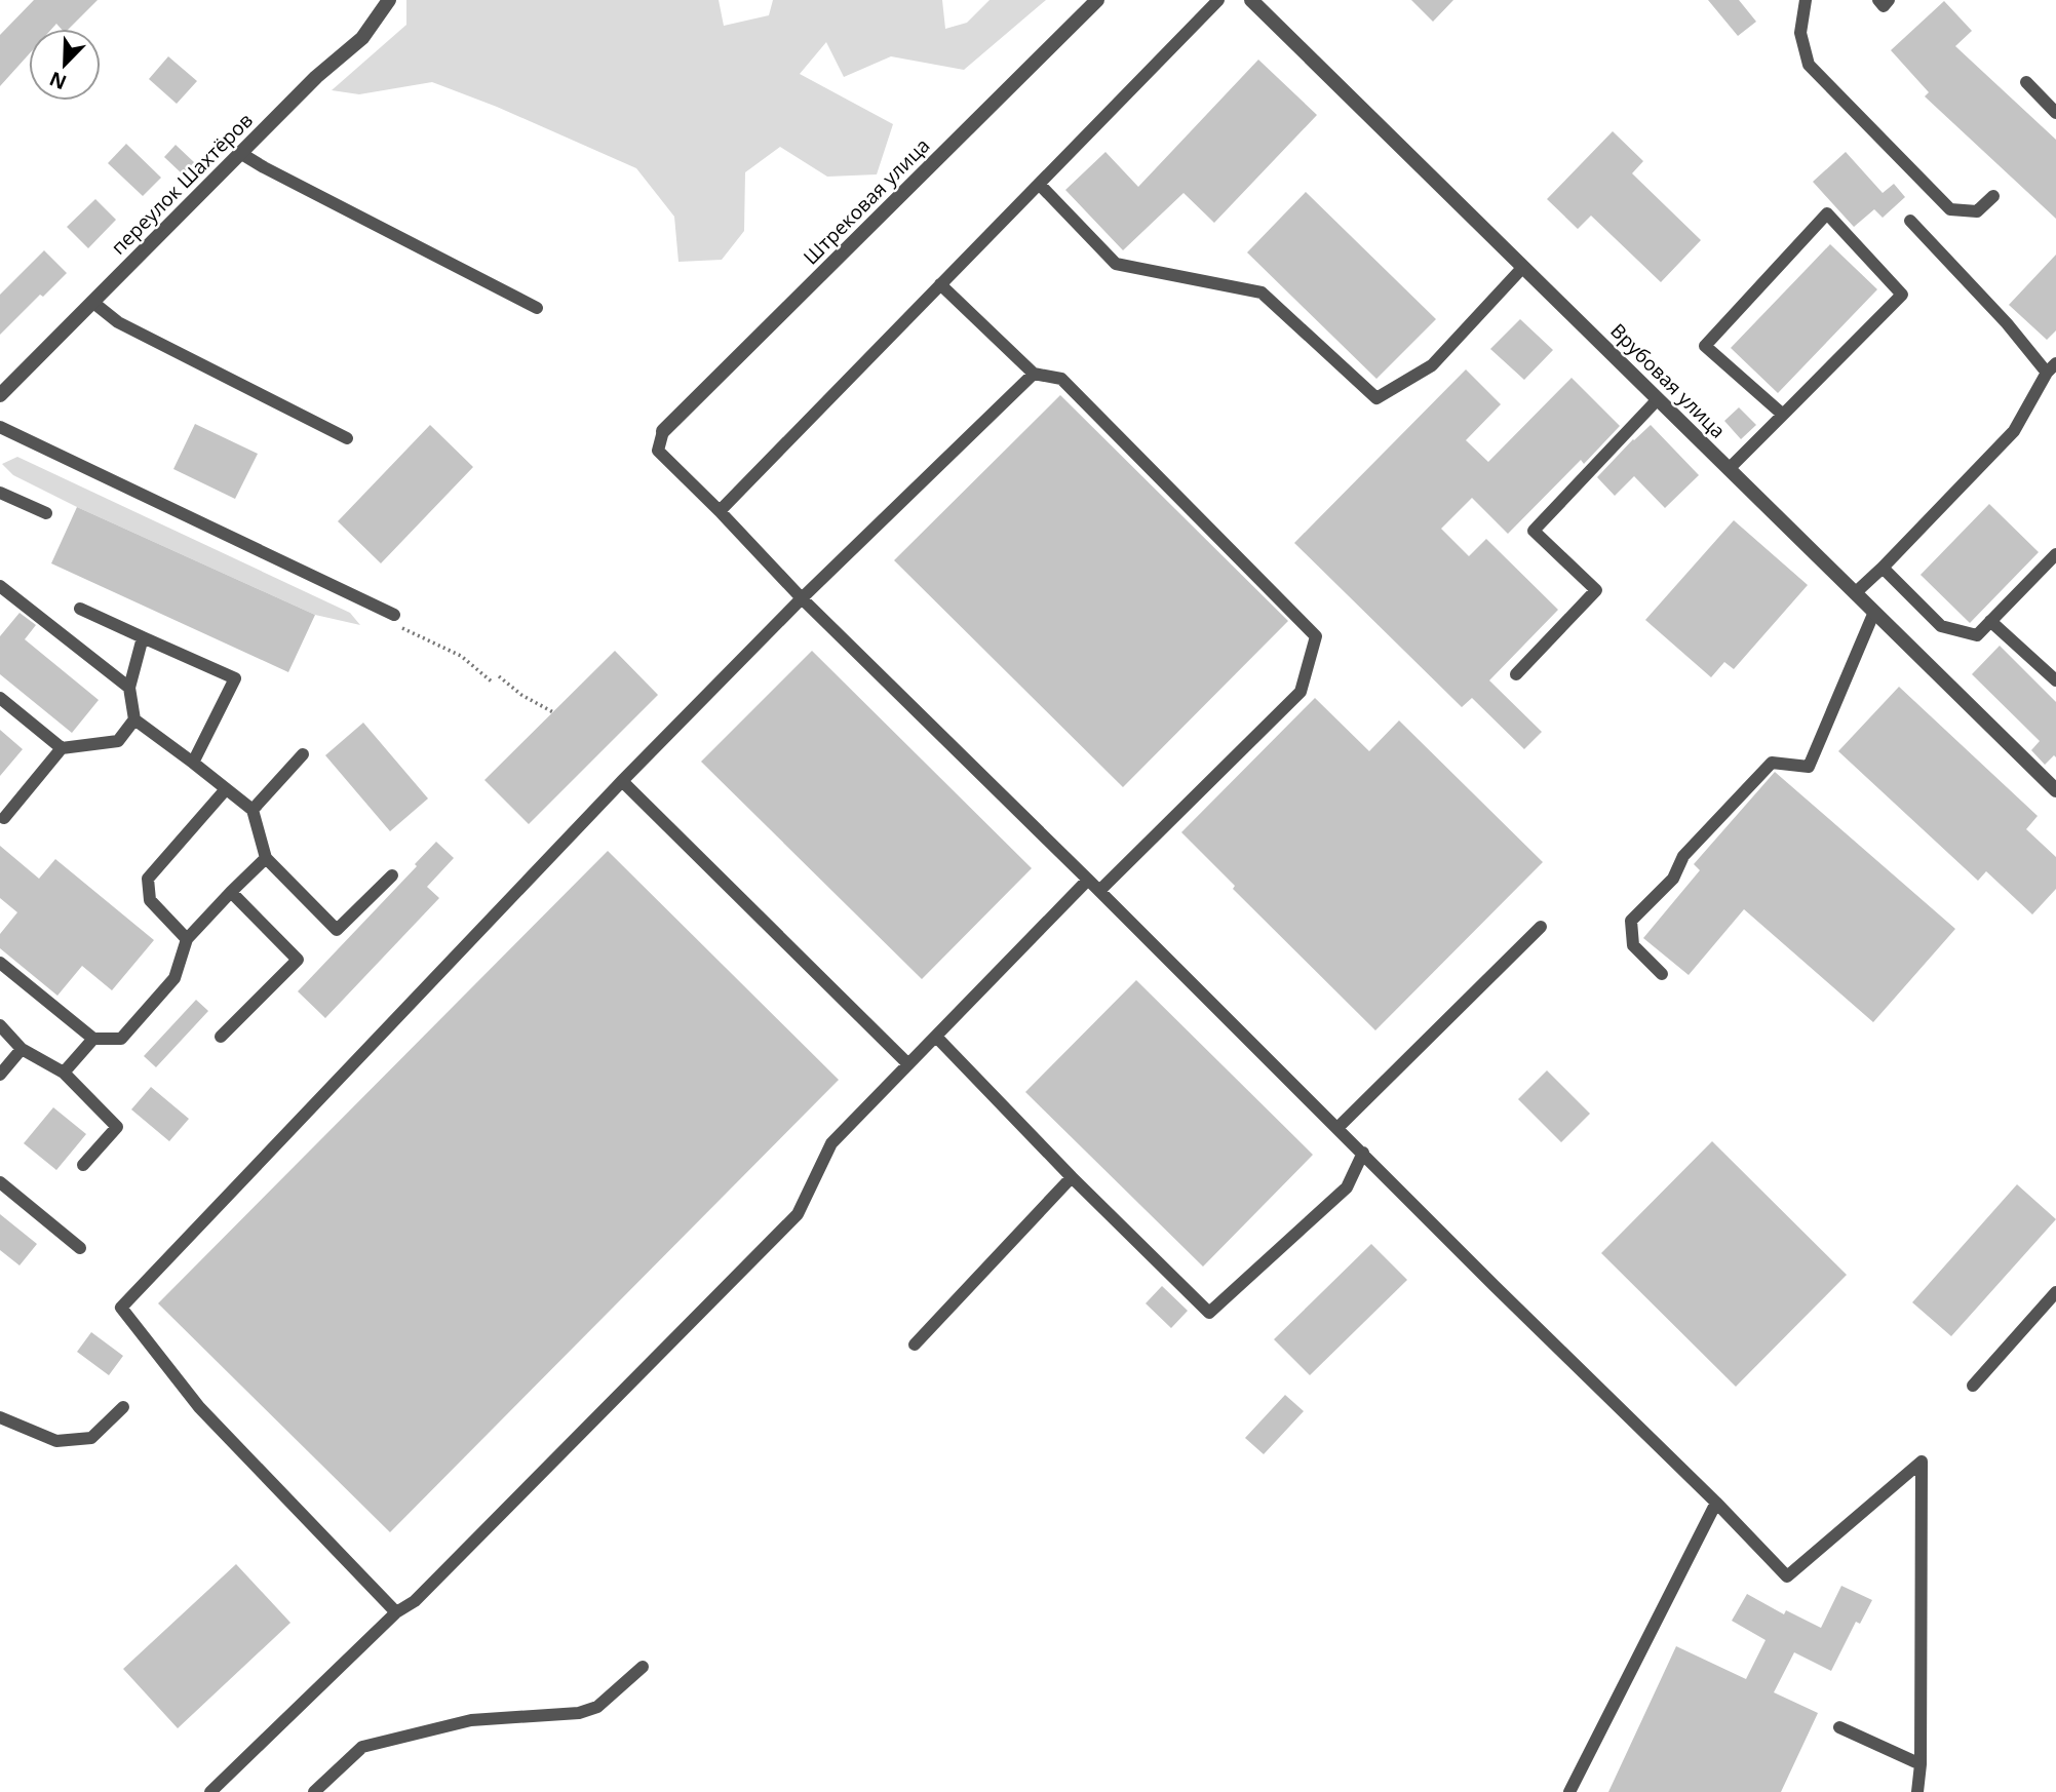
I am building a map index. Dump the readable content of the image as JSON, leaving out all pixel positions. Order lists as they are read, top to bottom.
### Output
{
  "streets": {
    "street": ["переулок Шахтёров", "Штрековая улица", "Врубовая улица"]
  },
  "north": "bottom left"
}
